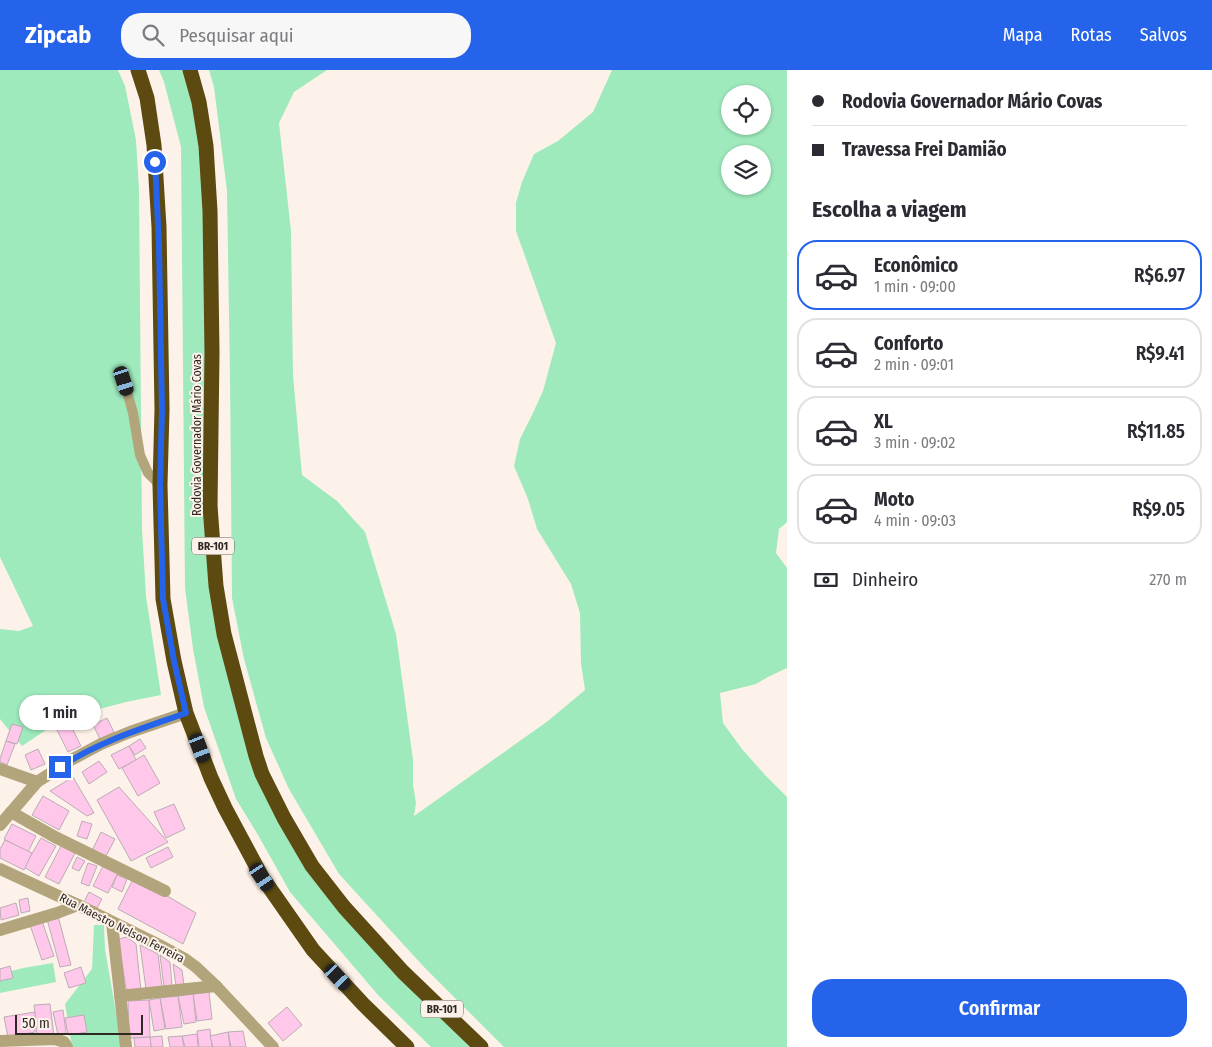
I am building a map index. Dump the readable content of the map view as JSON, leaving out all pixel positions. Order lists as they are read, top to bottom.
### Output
{
  "streets": {
    "highway": ["Rodovia Governador Mário Covas", "BR-101"],
    "street": ["Rua Maestro Nelson Ferreira"]
  },
  "scale_bar": "50 m",
  "page": {
    "header": "Zipcab",
    "search": "Pesquisar aqui",
    "nav": ["Mapa", "Rotas", "Salvos"],
    "banner": ["Rodovia Governador Mário Covas", "Travessa Frei Damião"],
    "heading": "Escolha a viagem",
    "list": [
      {
        "name": "Econômico",
        "note": "1 min · 09:00",
        "value": "R$6.97"
      },
      {
        "name": "Conforto",
        "note": "2 min · 09:01",
        "value": "R$9.41"
      },
      {
        "name": "XL",
        "note": "3 min · 09:02",
        "value": "R$11.85"
      },
      {
        "name": "Moto",
        "note": "4 min · 09:03",
        "value": "R$9.05"
      }
    ],
    "pay": ["Dinheiro", "270 m"],
    "bubble": "1 min",
    "buttons": "Confirmar",
    "scale": "50 m"
  }
}
